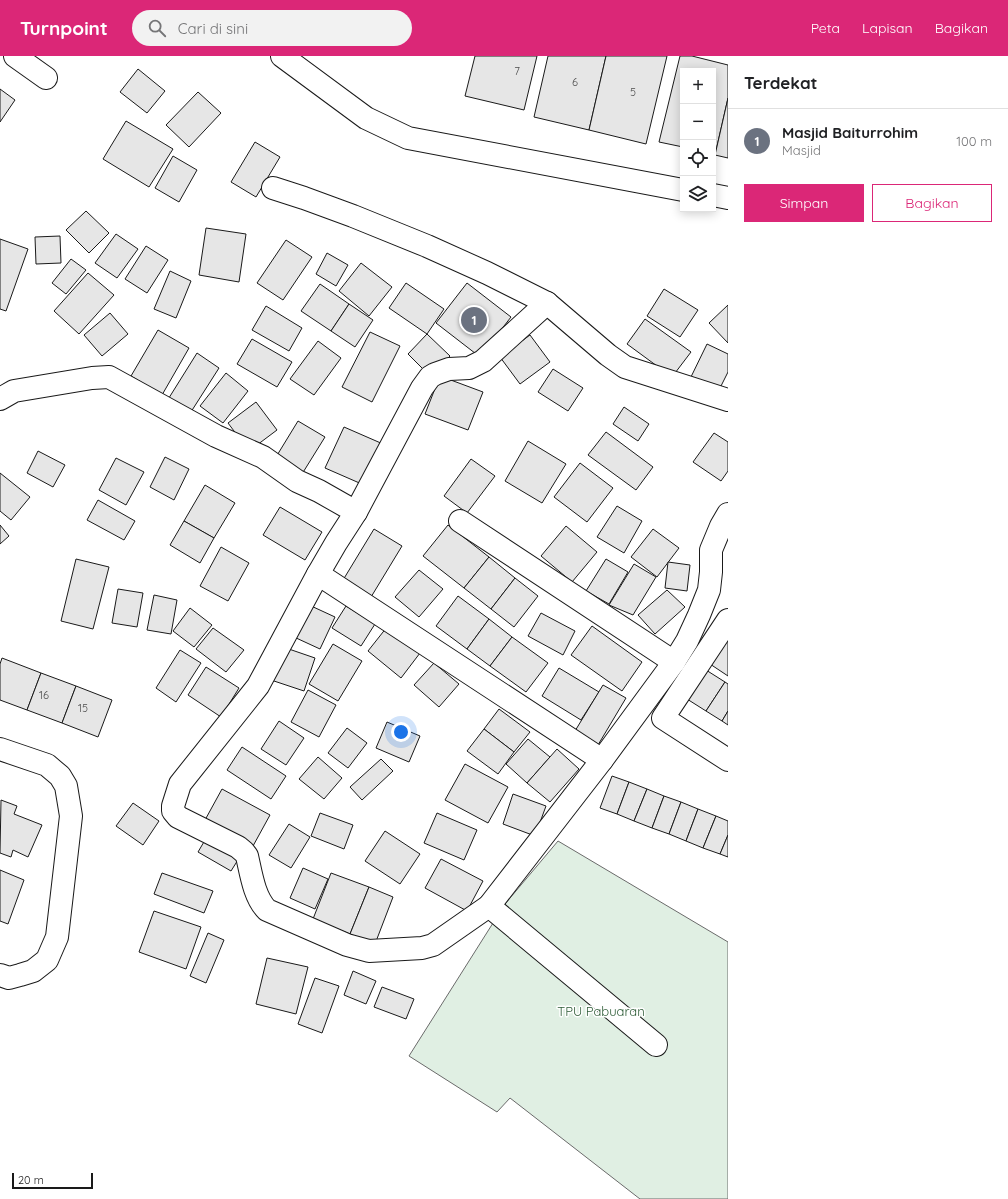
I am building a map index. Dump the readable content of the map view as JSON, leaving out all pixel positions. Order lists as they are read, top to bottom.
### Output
{
  "parks": ["TPU Pabuaran"],
  "house_numbers": [
    "7",
    "6",
    "5",
    "16",
    "15"
  ],
  "scale_bar": "20 m",
  "page": {
    "header": "Turnpoint",
    "search": "Cari di sini",
    "nav": ["Peta", "Lapisan", "Bagikan"],
    "heading": "Terdekat",
    "map_buttons": ["+", "−"],
    "list": [
      {
        "mark": "1",
        "name": "Masjid Baiturrohim",
        "note": "Masjid",
        "value": "100 m"
      }
    ],
    "buttons": ["Simpan", "Bagikan"],
    "pins": "1",
    "scale": "20 m"
  }
}
